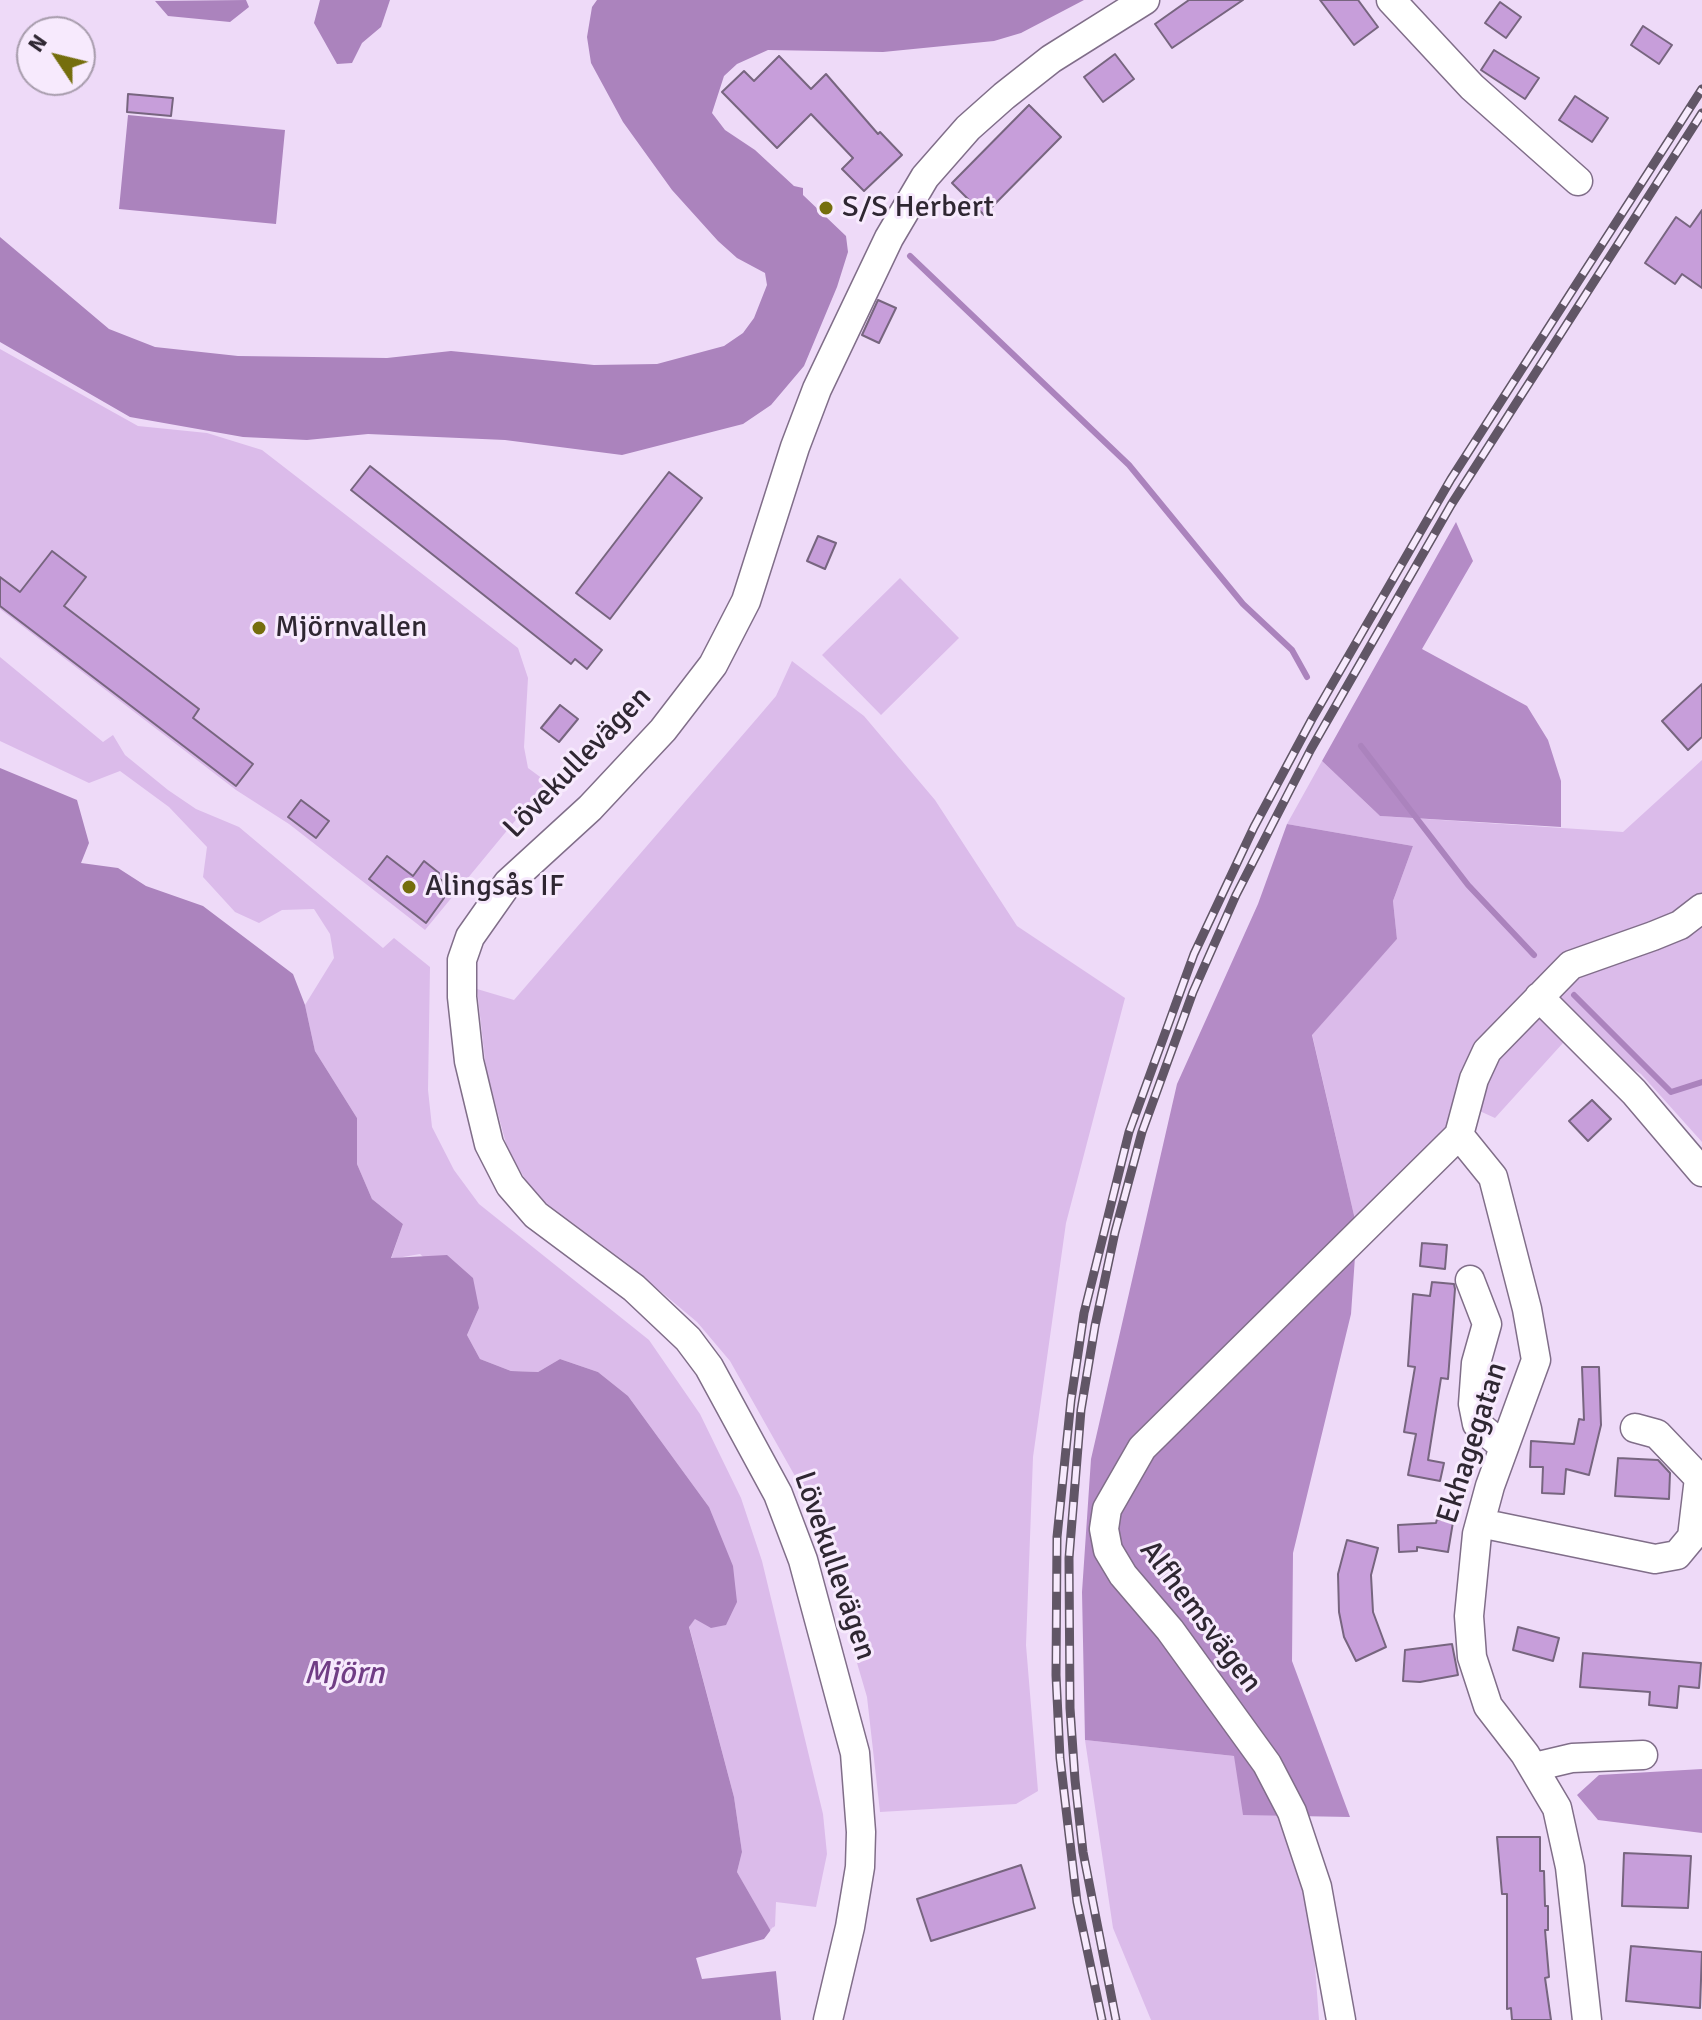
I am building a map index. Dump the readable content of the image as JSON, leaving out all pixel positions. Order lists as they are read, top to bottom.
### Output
{
  "streets": {
    "street": ["Lövekullevägen", "Ekhagegatan", "Alfhemsvägen"]
  },
  "crossings": [
    ["Ekhagegatan", "Alfhemsvägen"]
  ],
  "water": ["Mjörn"],
  "places": ["S/S Herbert", "Mjörnvallen", "Alingsås IF"],
  "north": "top left"
}
